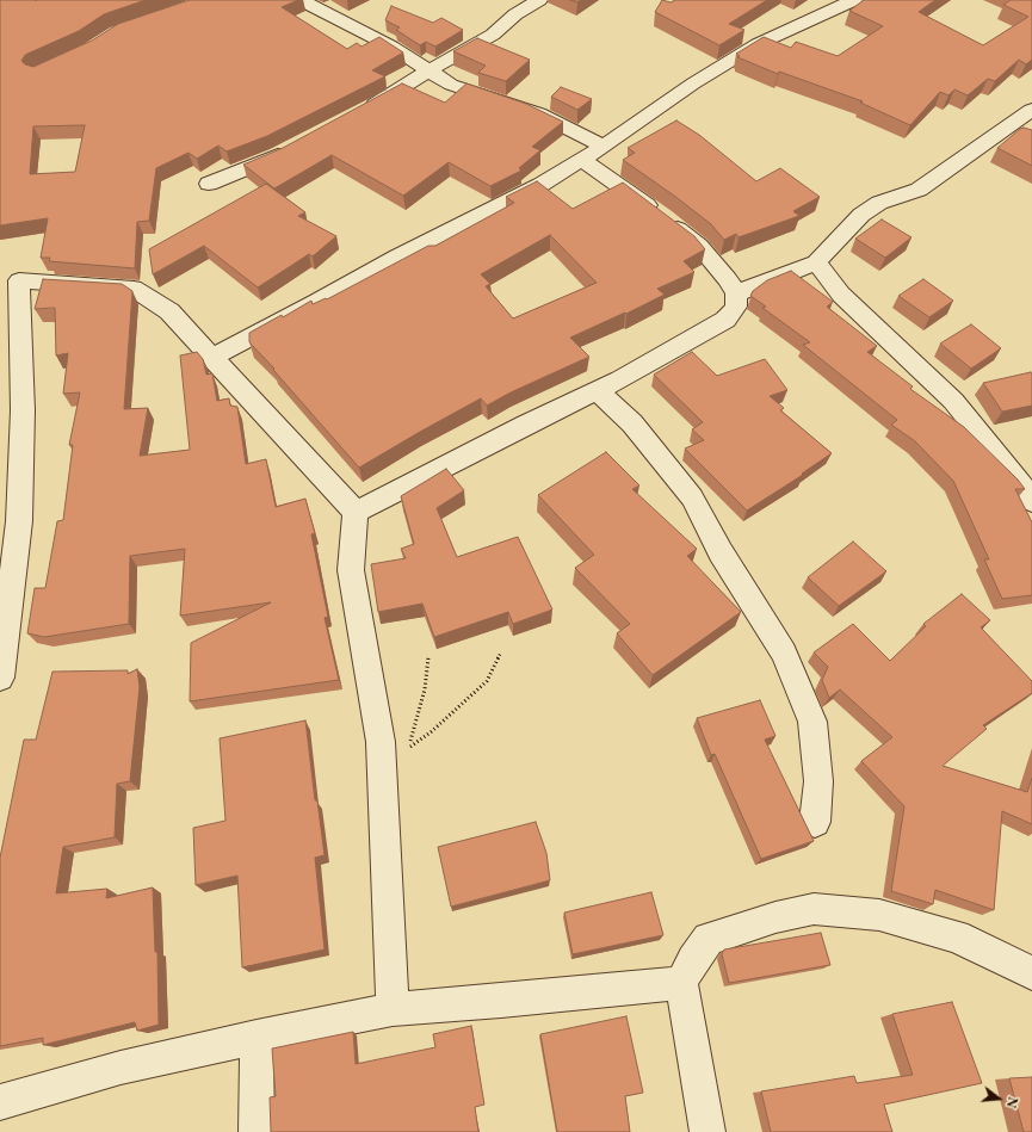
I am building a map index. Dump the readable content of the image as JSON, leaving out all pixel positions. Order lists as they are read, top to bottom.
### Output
{
  "north": "right"
}
